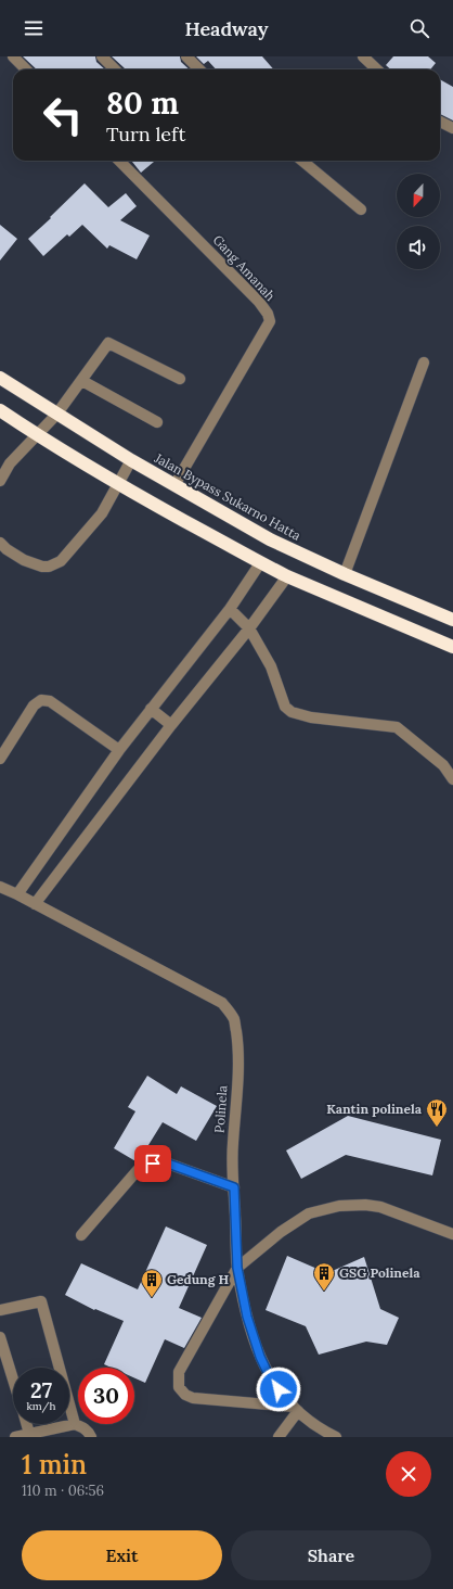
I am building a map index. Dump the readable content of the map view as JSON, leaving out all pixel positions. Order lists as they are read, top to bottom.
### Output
{
  "streets": {
    "highway": ["Jalan Bypass Sukarno Hatta"],
    "street": ["Gang Amanah", "Polinela"]
  },
  "crossings": [
    ["Gang Amanah", "Jalan Bypass Sukarno Hatta"]
  ],
  "places": {
    "restaurant": ["Kantin polinela"],
    "building": ["GSG Polinela", "Gedung H"]
  },
  "north": "bottom",
  "page": {
    "header": "Headway",
    "turn": ["80 m", "Turn left"],
    "speed": "27 km/h",
    "limit": "30",
    "heading": ["1 min", "110 m · 06:56"],
    "buttons": ["Exit", "Share"]
  }
}
